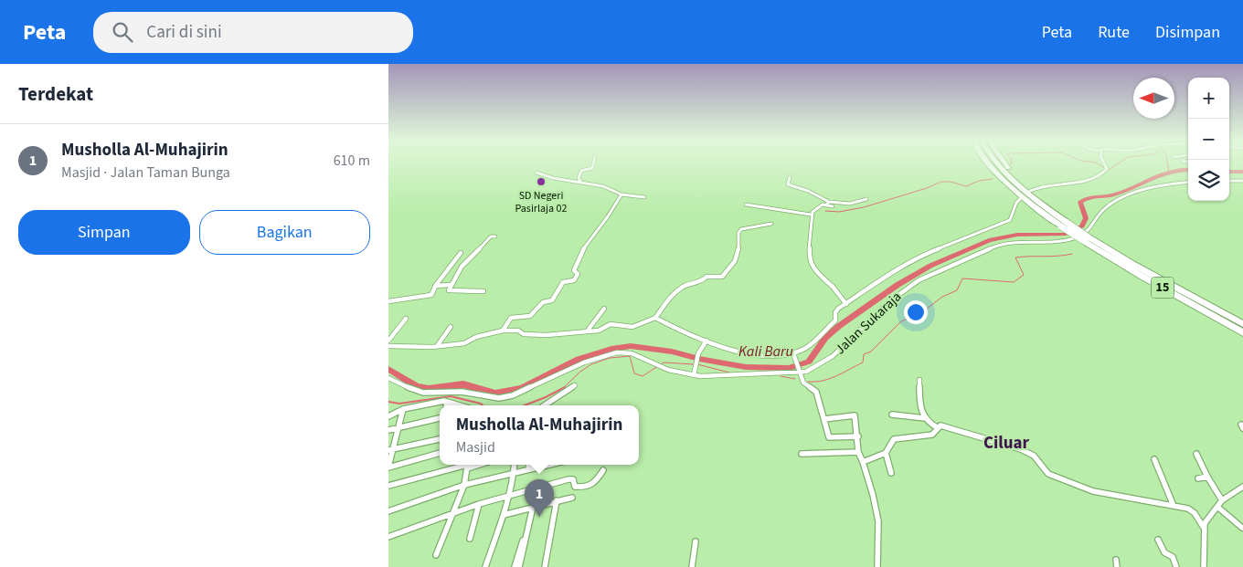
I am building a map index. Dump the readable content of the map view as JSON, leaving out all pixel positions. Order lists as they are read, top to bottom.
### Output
{
  "streets": {
    "highway": ["15"],
    "street": ["Jalan Sukaraja"]
  },
  "districts": ["Ciluar"],
  "water": ["Kali Baru"],
  "places": ["SD Negeri Pasirlaja 02"],
  "north": "left",
  "page": {
    "header": "Peta",
    "search": "Cari di sini",
    "nav": ["Peta", "Rute", "Disimpan"],
    "heading": "Terdekat",
    "map_buttons": ["+", "−"],
    "list": [
      {
        "mark": "1",
        "name": "Musholla Al-Muhajirin",
        "note": "Masjid · Jalan Taman Bunga",
        "value": "610 m"
      }
    ],
    "buttons": ["Simpan", "Bagikan"],
    "popup": ["Musholla Al-Muhajirin", "Masjid"],
    "pins": "1"
  }
}
